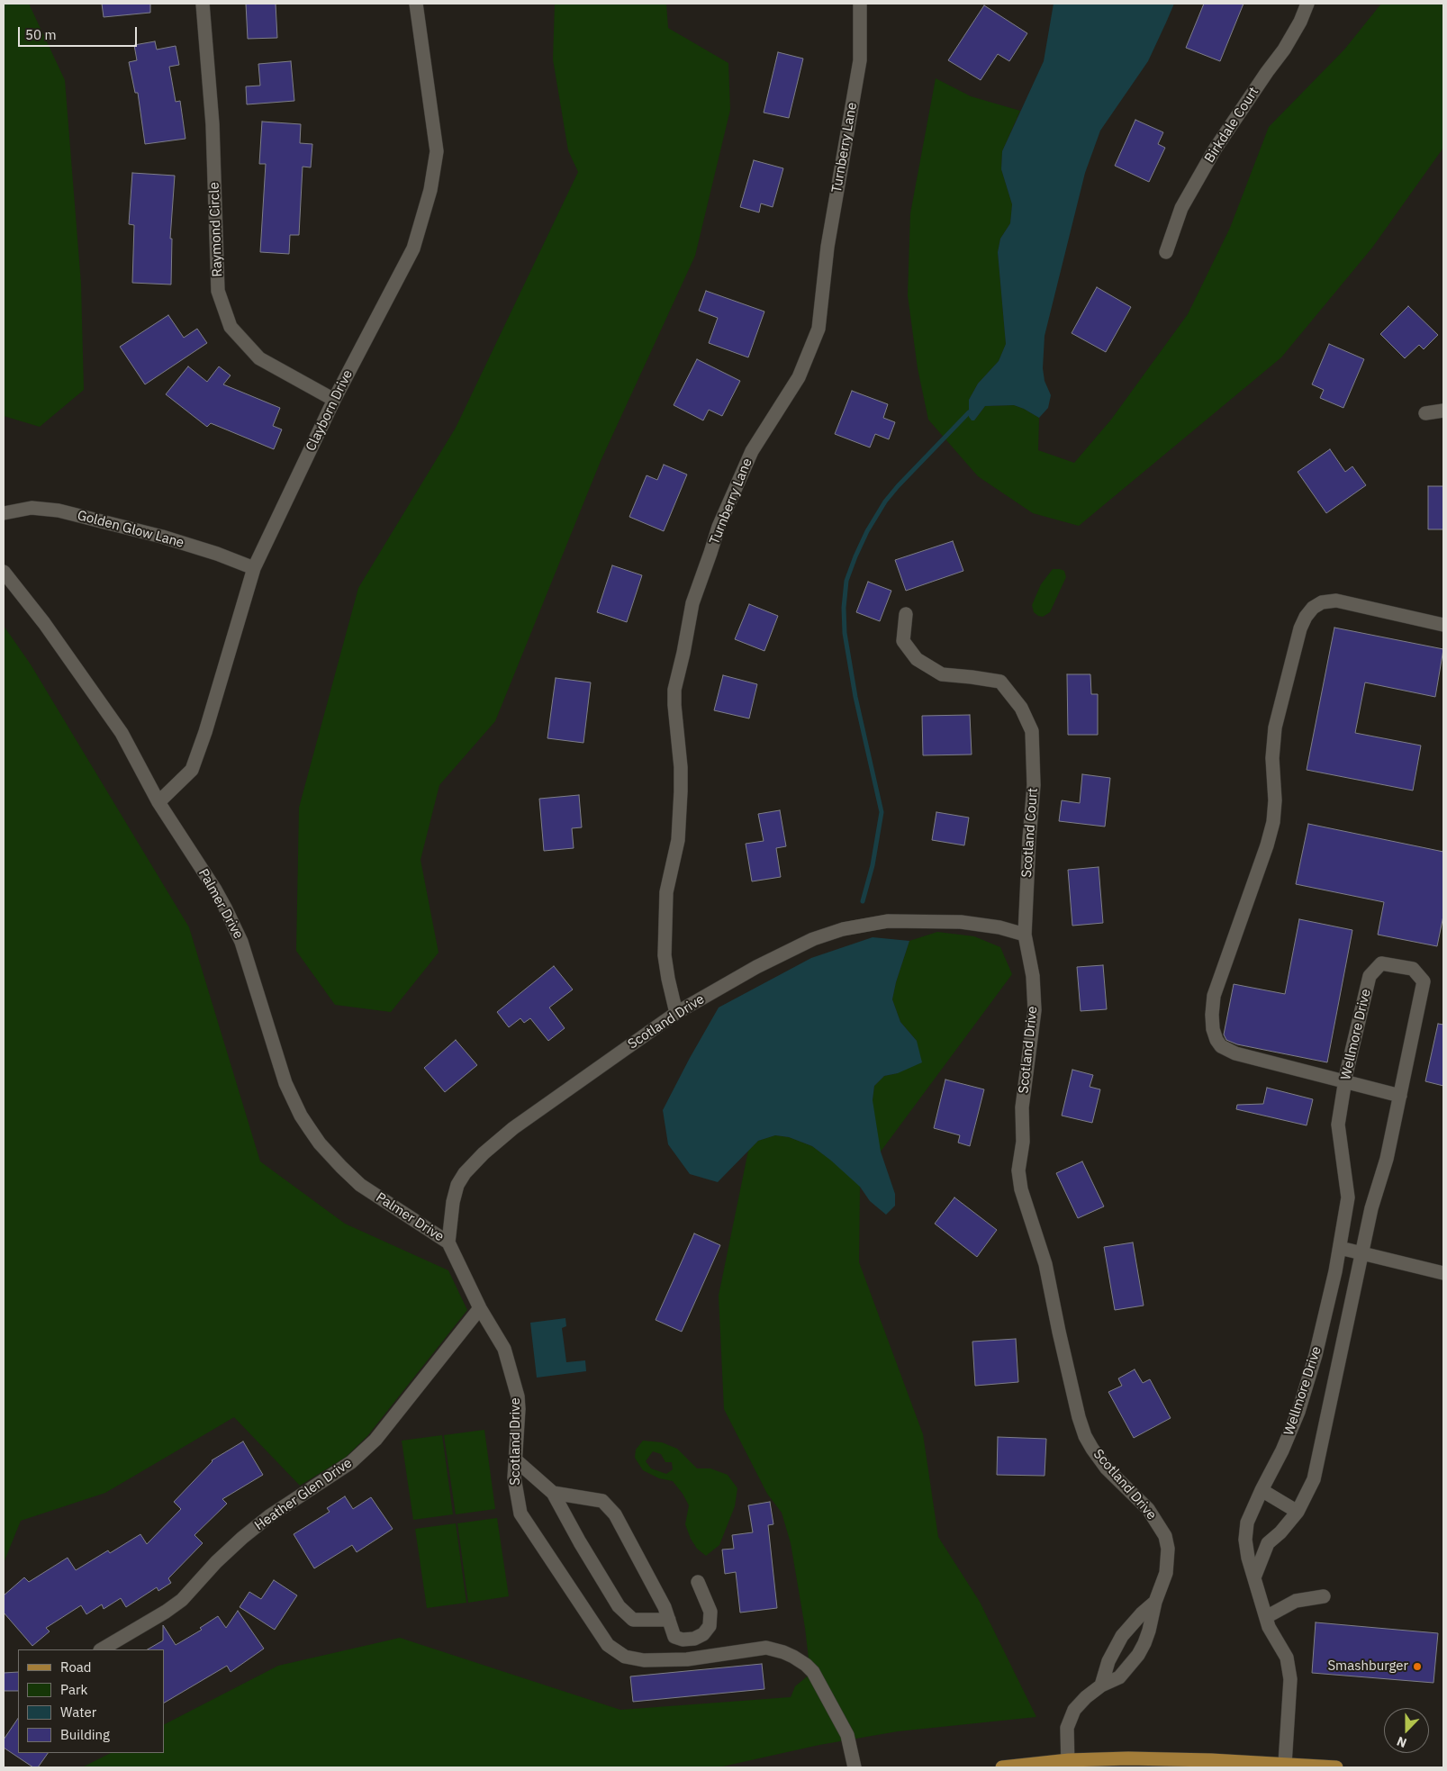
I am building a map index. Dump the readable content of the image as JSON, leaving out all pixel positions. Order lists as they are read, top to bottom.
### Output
{
  "streets": {
    "street": [
      "Birkdale Court",
      "Turnberry Lane",
      "Raymond Circle",
      "Clayborn Drive",
      "Golden Glow Lane",
      "Scotland Court",
      "Palmer Drive",
      "Scotland Drive",
      "Wellmore Drive",
      "Heather Glen Drive"
    ]
  },
  "crossings": [
    ["Turnberry Lane", "Scotland Drive"],
    ["Raymond Circle", "Clayborn Drive"],
    ["Clayborn Drive", "Golden Glow Lane"],
    ["Clayborn Drive", "Palmer Drive"],
    ["Scotland Court", "Scotland Drive"],
    ["Palmer Drive", "Scotland Drive"],
    ["Scotland Drive", "Heather Glen Drive"]
  ],
  "places": ["Smashburger"],
  "legend": [
    "Road",
    "Park",
    "Water",
    "Building"
  ],
  "scale_bar": "50 m",
  "north": "bottom"
}
